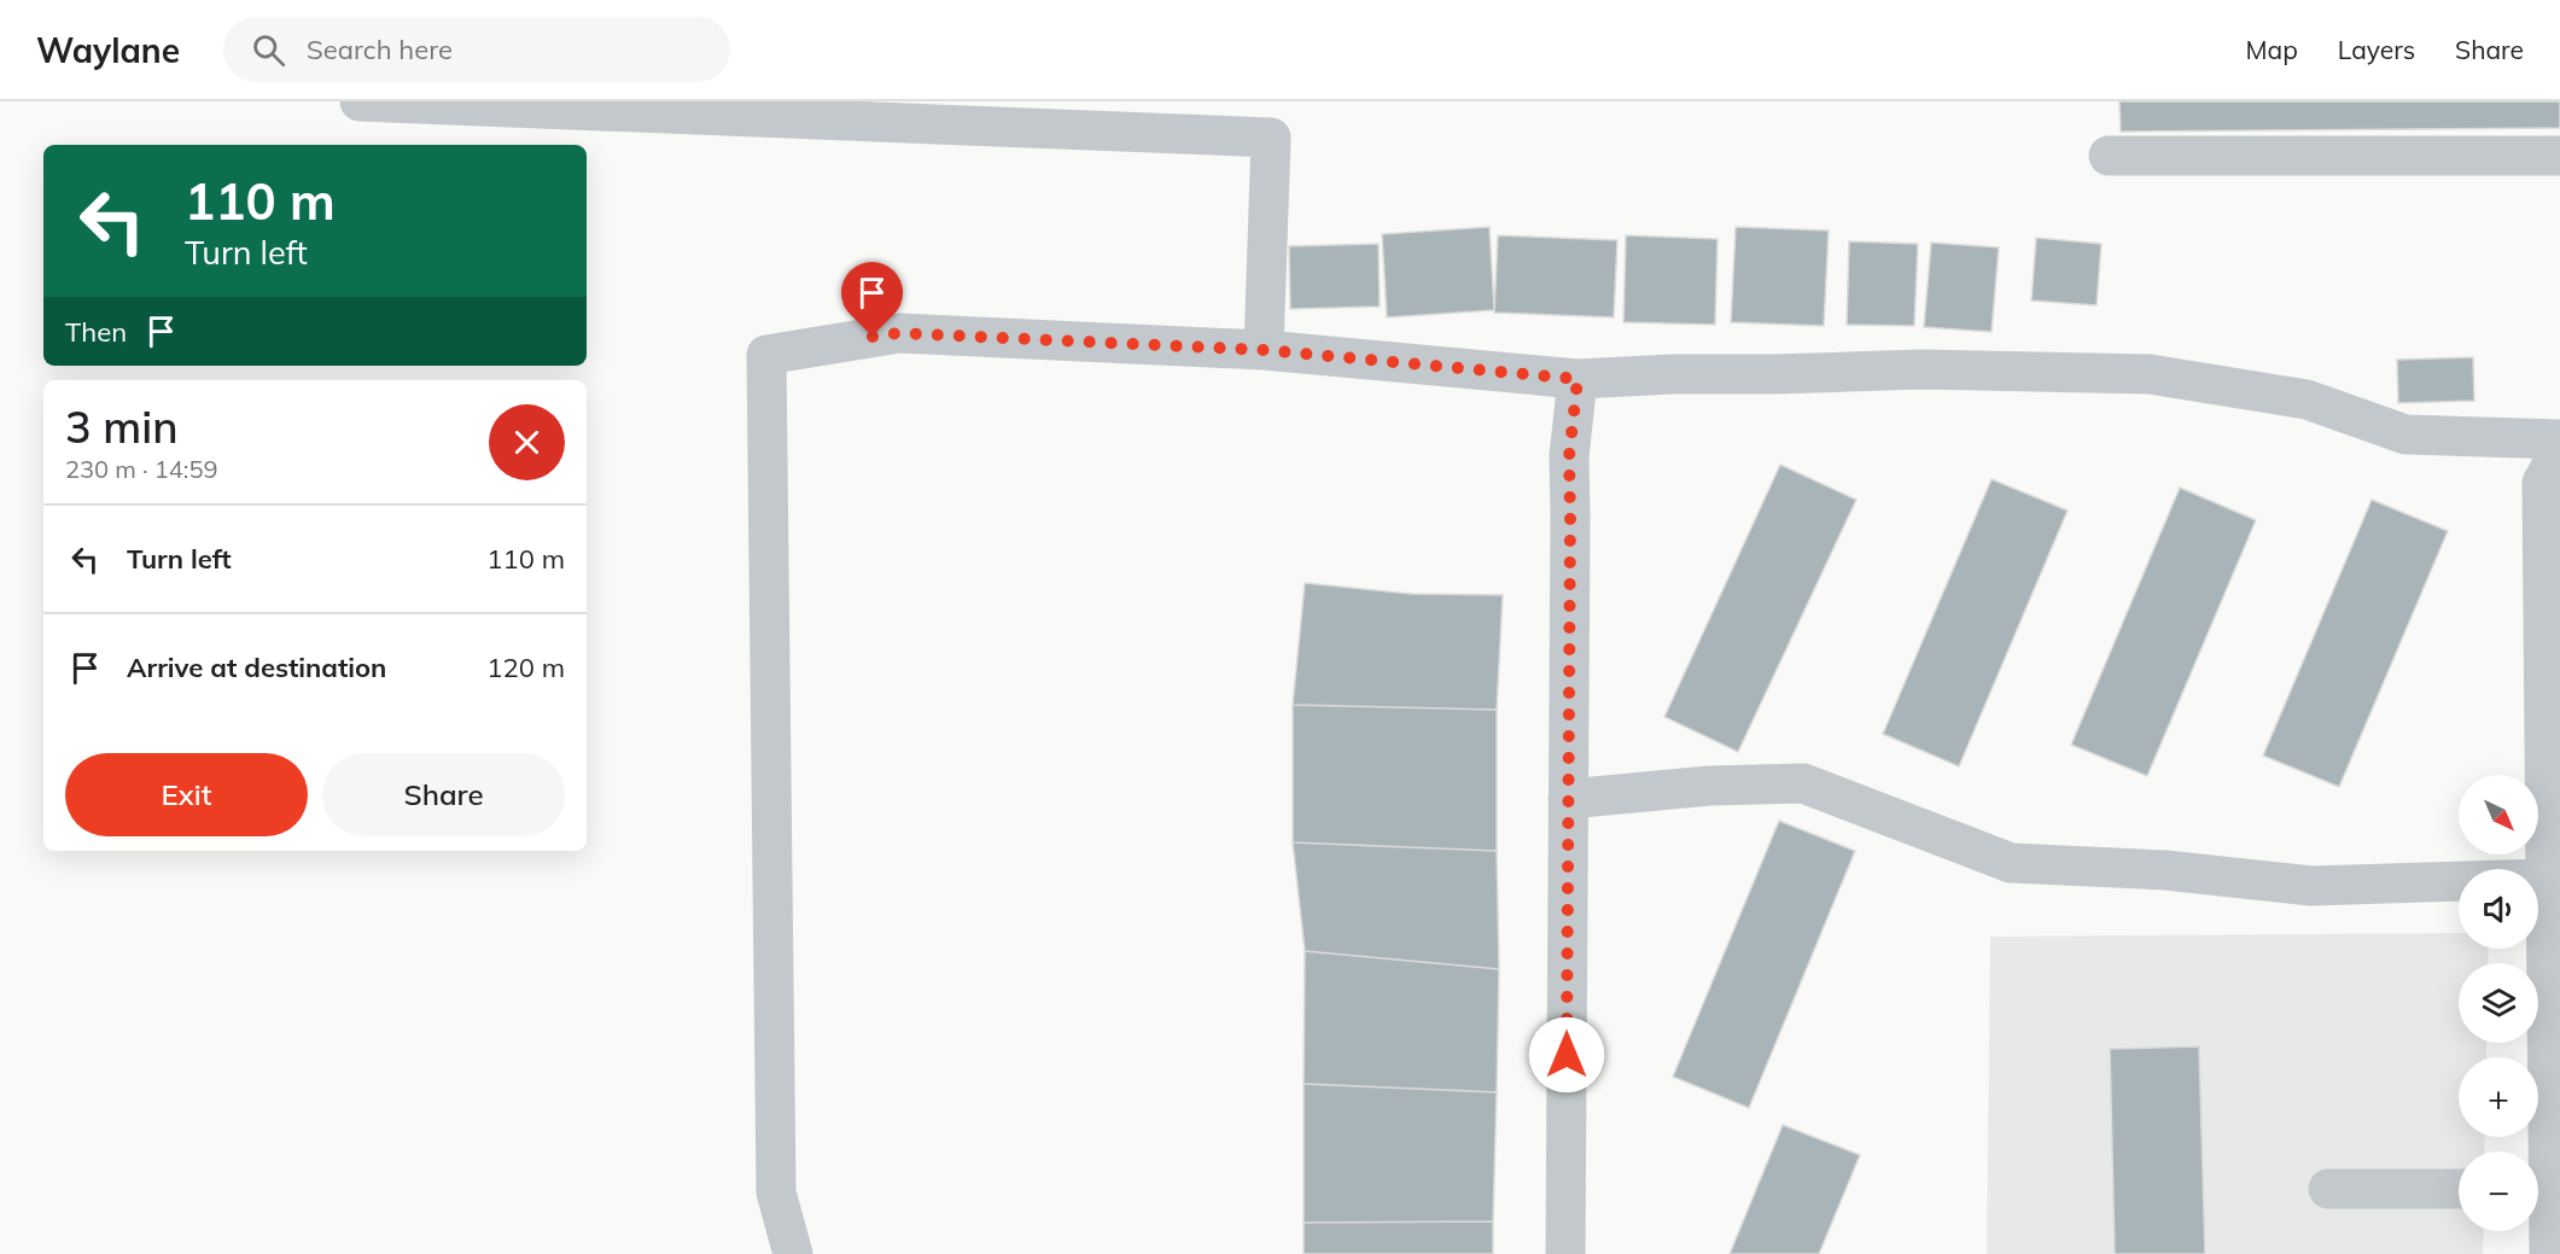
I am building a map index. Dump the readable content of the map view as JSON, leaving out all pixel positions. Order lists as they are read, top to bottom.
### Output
{
  "north": "bottom right",
  "page": {
    "header": "Waylane",
    "search": "Search here",
    "nav": ["Map", "Layers", "Share"],
    "turn": ["110 m", "Turn left"],
    "then": "Then",
    "heading": ["3 min", "230 m · 14:59"],
    "list": [
      {
        "name": "Turn left",
        "value": "110 m"
      },
      {
        "name": "Arrive at destination",
        "value": "120 m"
      }
    ],
    "buttons": ["Exit", "Share"],
    "map_buttons": ["+", "−"]
  }
}
